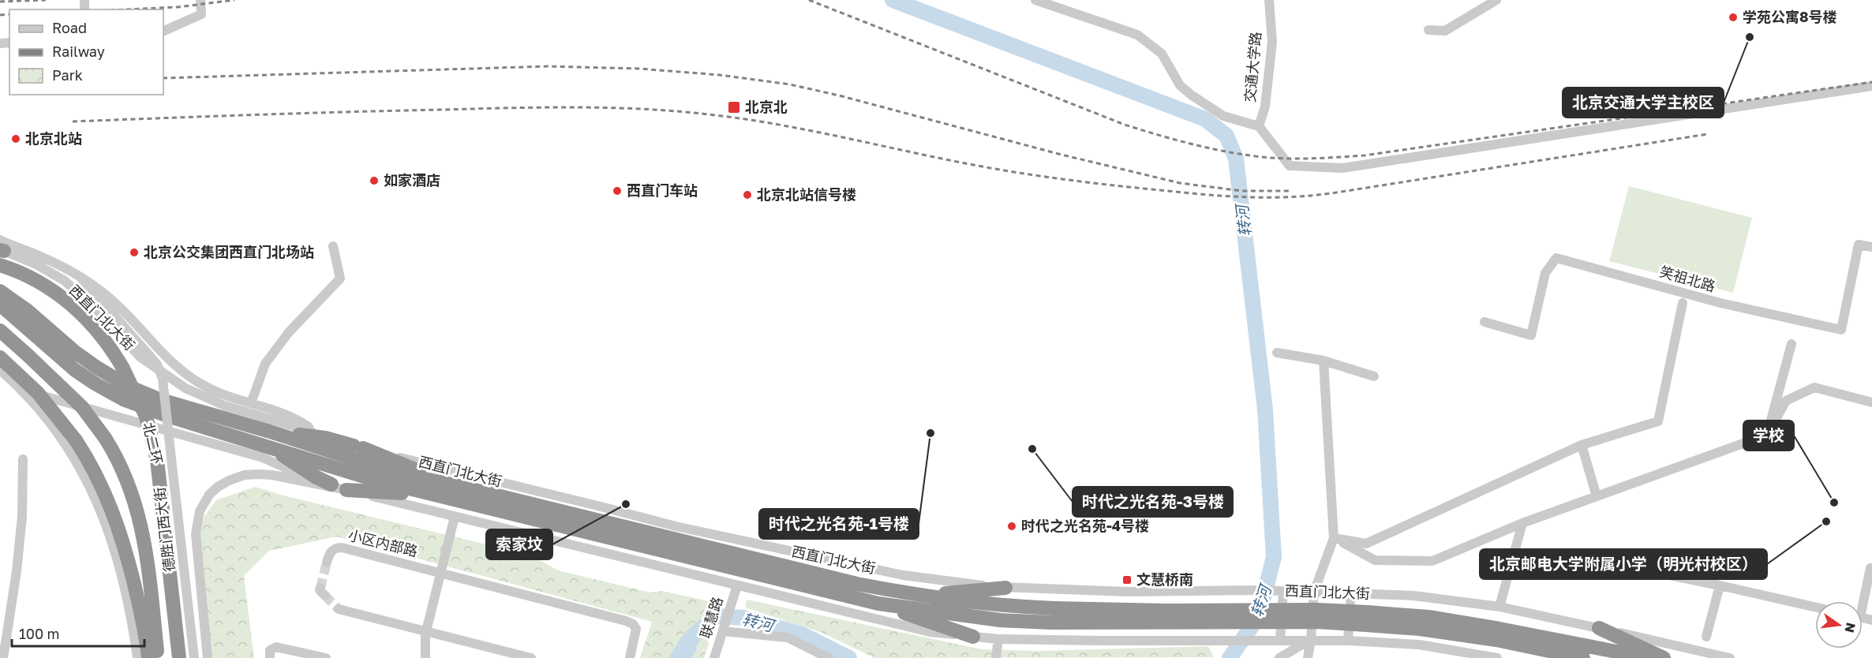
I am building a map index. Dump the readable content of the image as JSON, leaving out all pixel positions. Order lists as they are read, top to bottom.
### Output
{
  "streets": {
    "highway": ["西直门北大街", "北二环"],
    "street": [
      "交通大学路",
      "笑祖北路",
      "德胜门西大街",
      "小区内部路",
      "联慧路"
    ]
  },
  "water": ["转河"],
  "places": {
    "other": [
      "学苑公寓8号楼",
      "北京交通大学主校区",
      "北京北站",
      "如家酒店",
      "西直门车站",
      "北京北站信号楼",
      "北京公交集团西直门北场站",
      "时代之光名苑-1号楼",
      "时代之光名苑-3号楼",
      "学校",
      "索家坟",
      "北京邮电大学附属小学（明光村校区）",
      "时代之光名苑-4号楼"
    ],
    "transit": ["北京北", "文慧桥南"]
  },
  "legend": ["Road", "Railway", "Park"],
  "scale_bar": "100 m",
  "north": "right"
}
